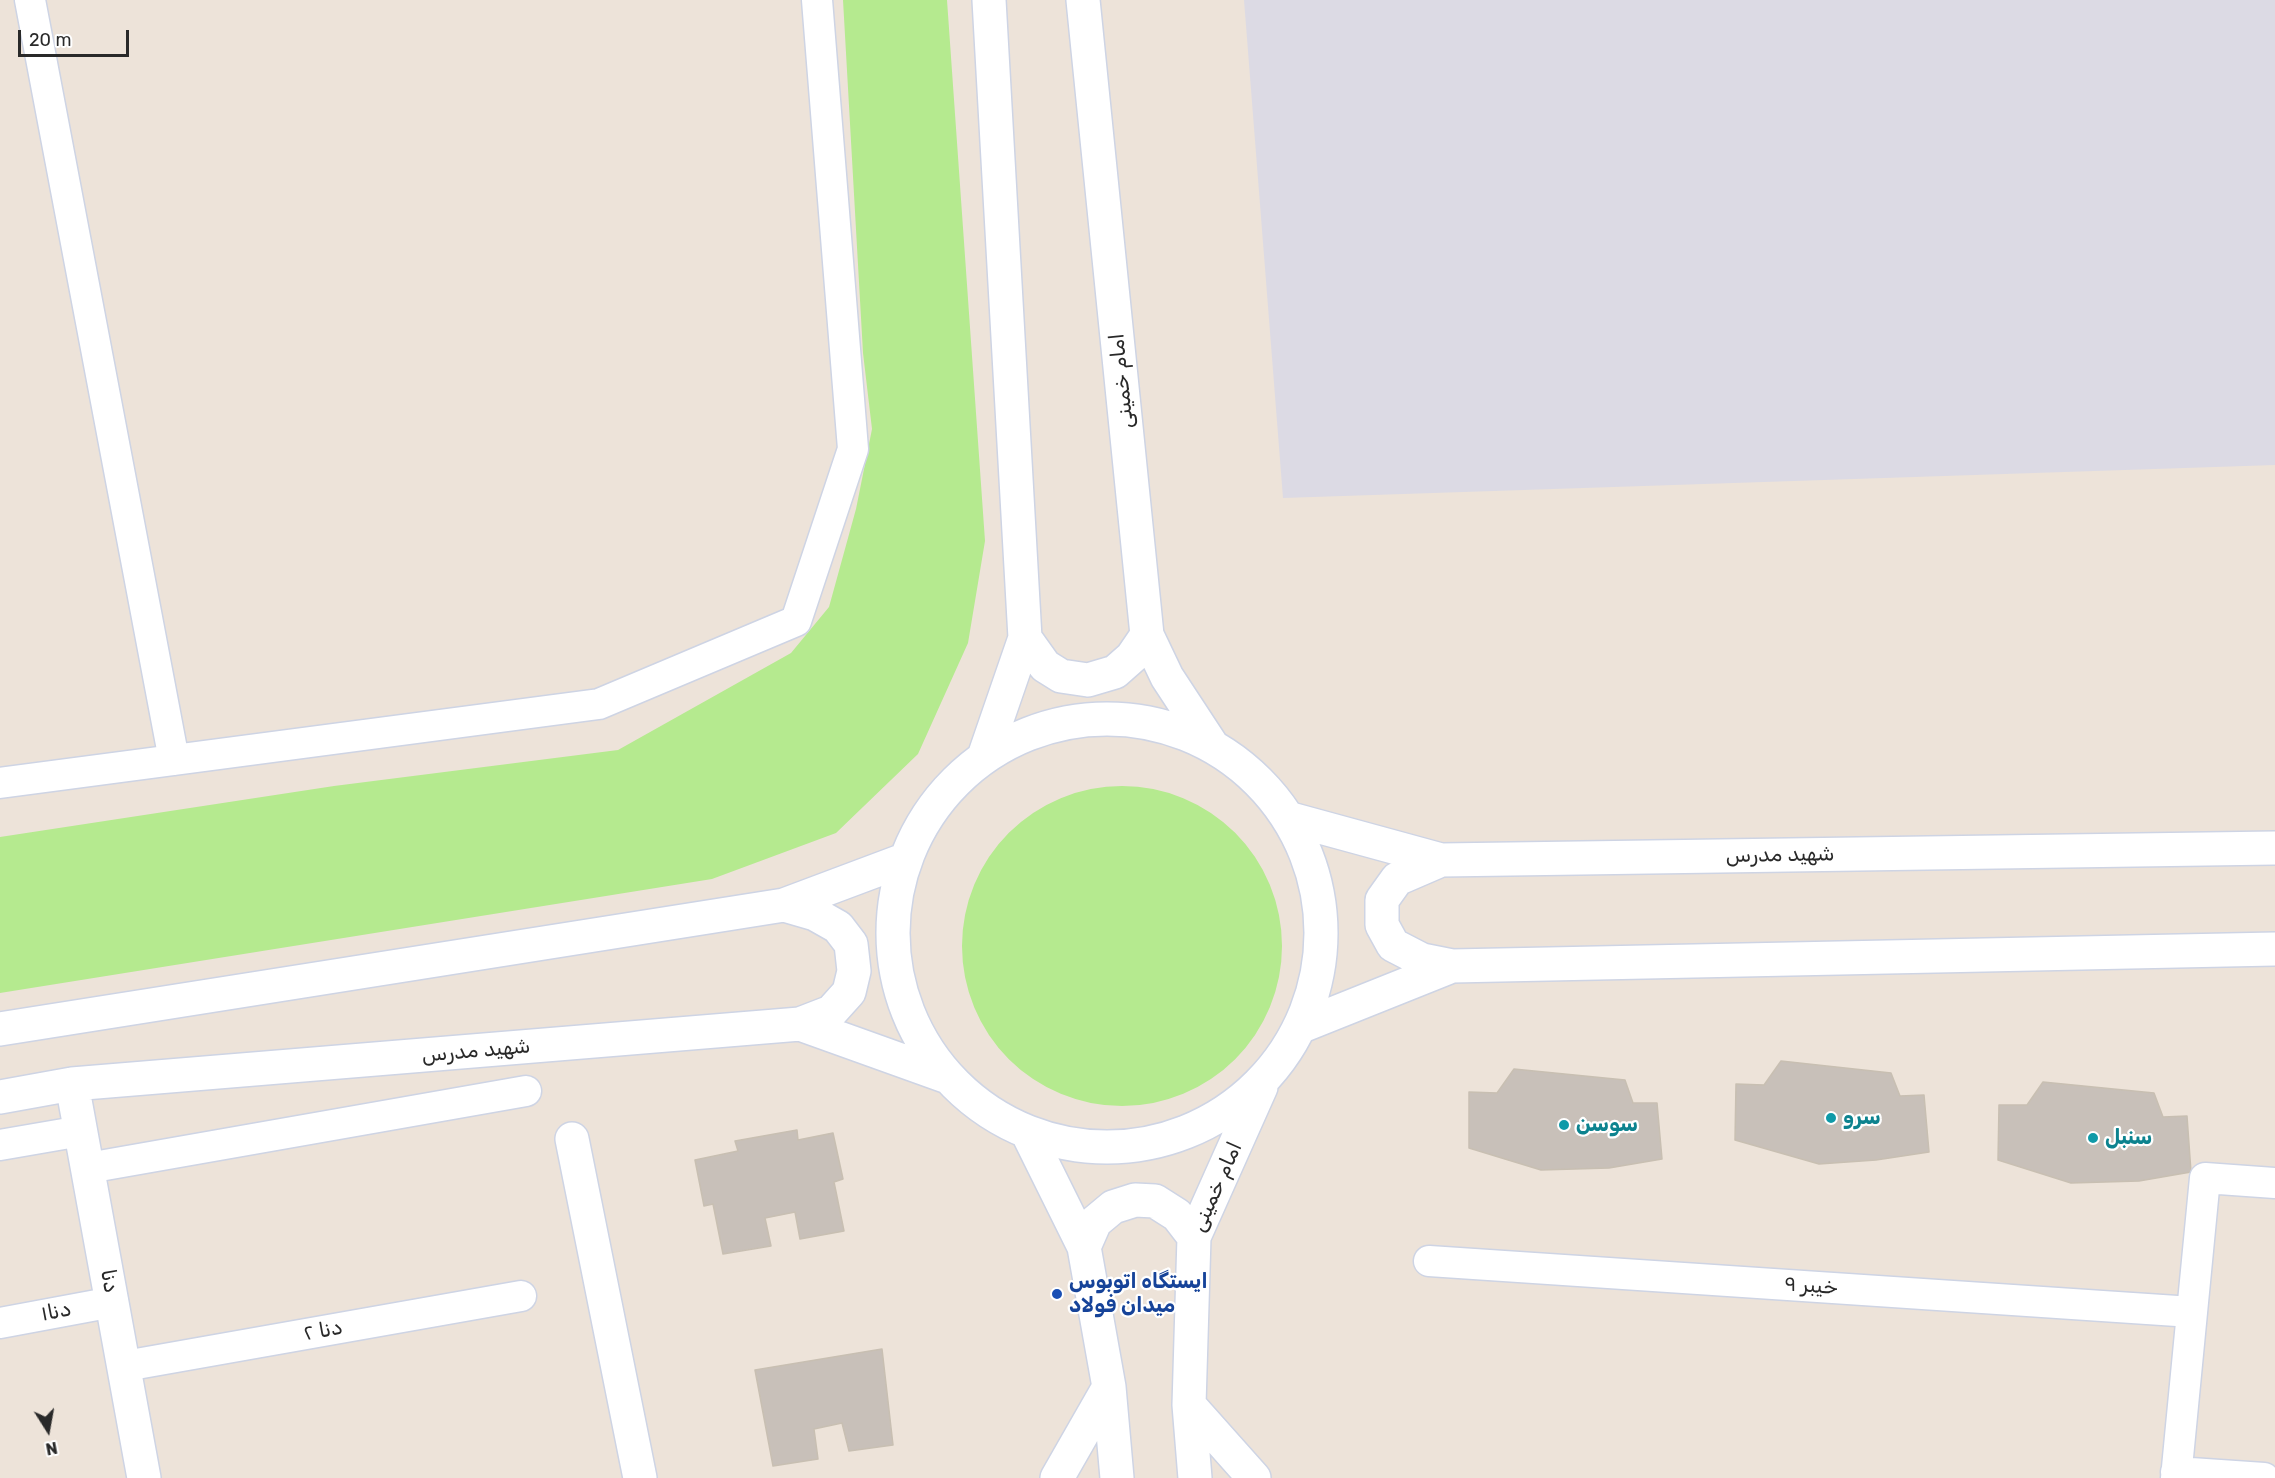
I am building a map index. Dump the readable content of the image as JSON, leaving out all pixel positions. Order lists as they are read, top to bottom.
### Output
{
  "streets": {
    "main road": ["امام خمینی", "شهید مدرس", "دنا"],
    "street": ["خیبر ۹", "دنا۱", "دنا ۲"]
  },
  "crossings": [
    ["شهید مدرس", "دنا"],
    ["دنا", "دنا۱"],
    ["دنا", "دنا ۲"]
  ],
  "places": [
    "سرو",
    "سوسن",
    "سنبل",
    "ایستگاه اتوبوس میدان فولاد"
  ],
  "scale_bar": "20 m",
  "north": "bottom"
}
